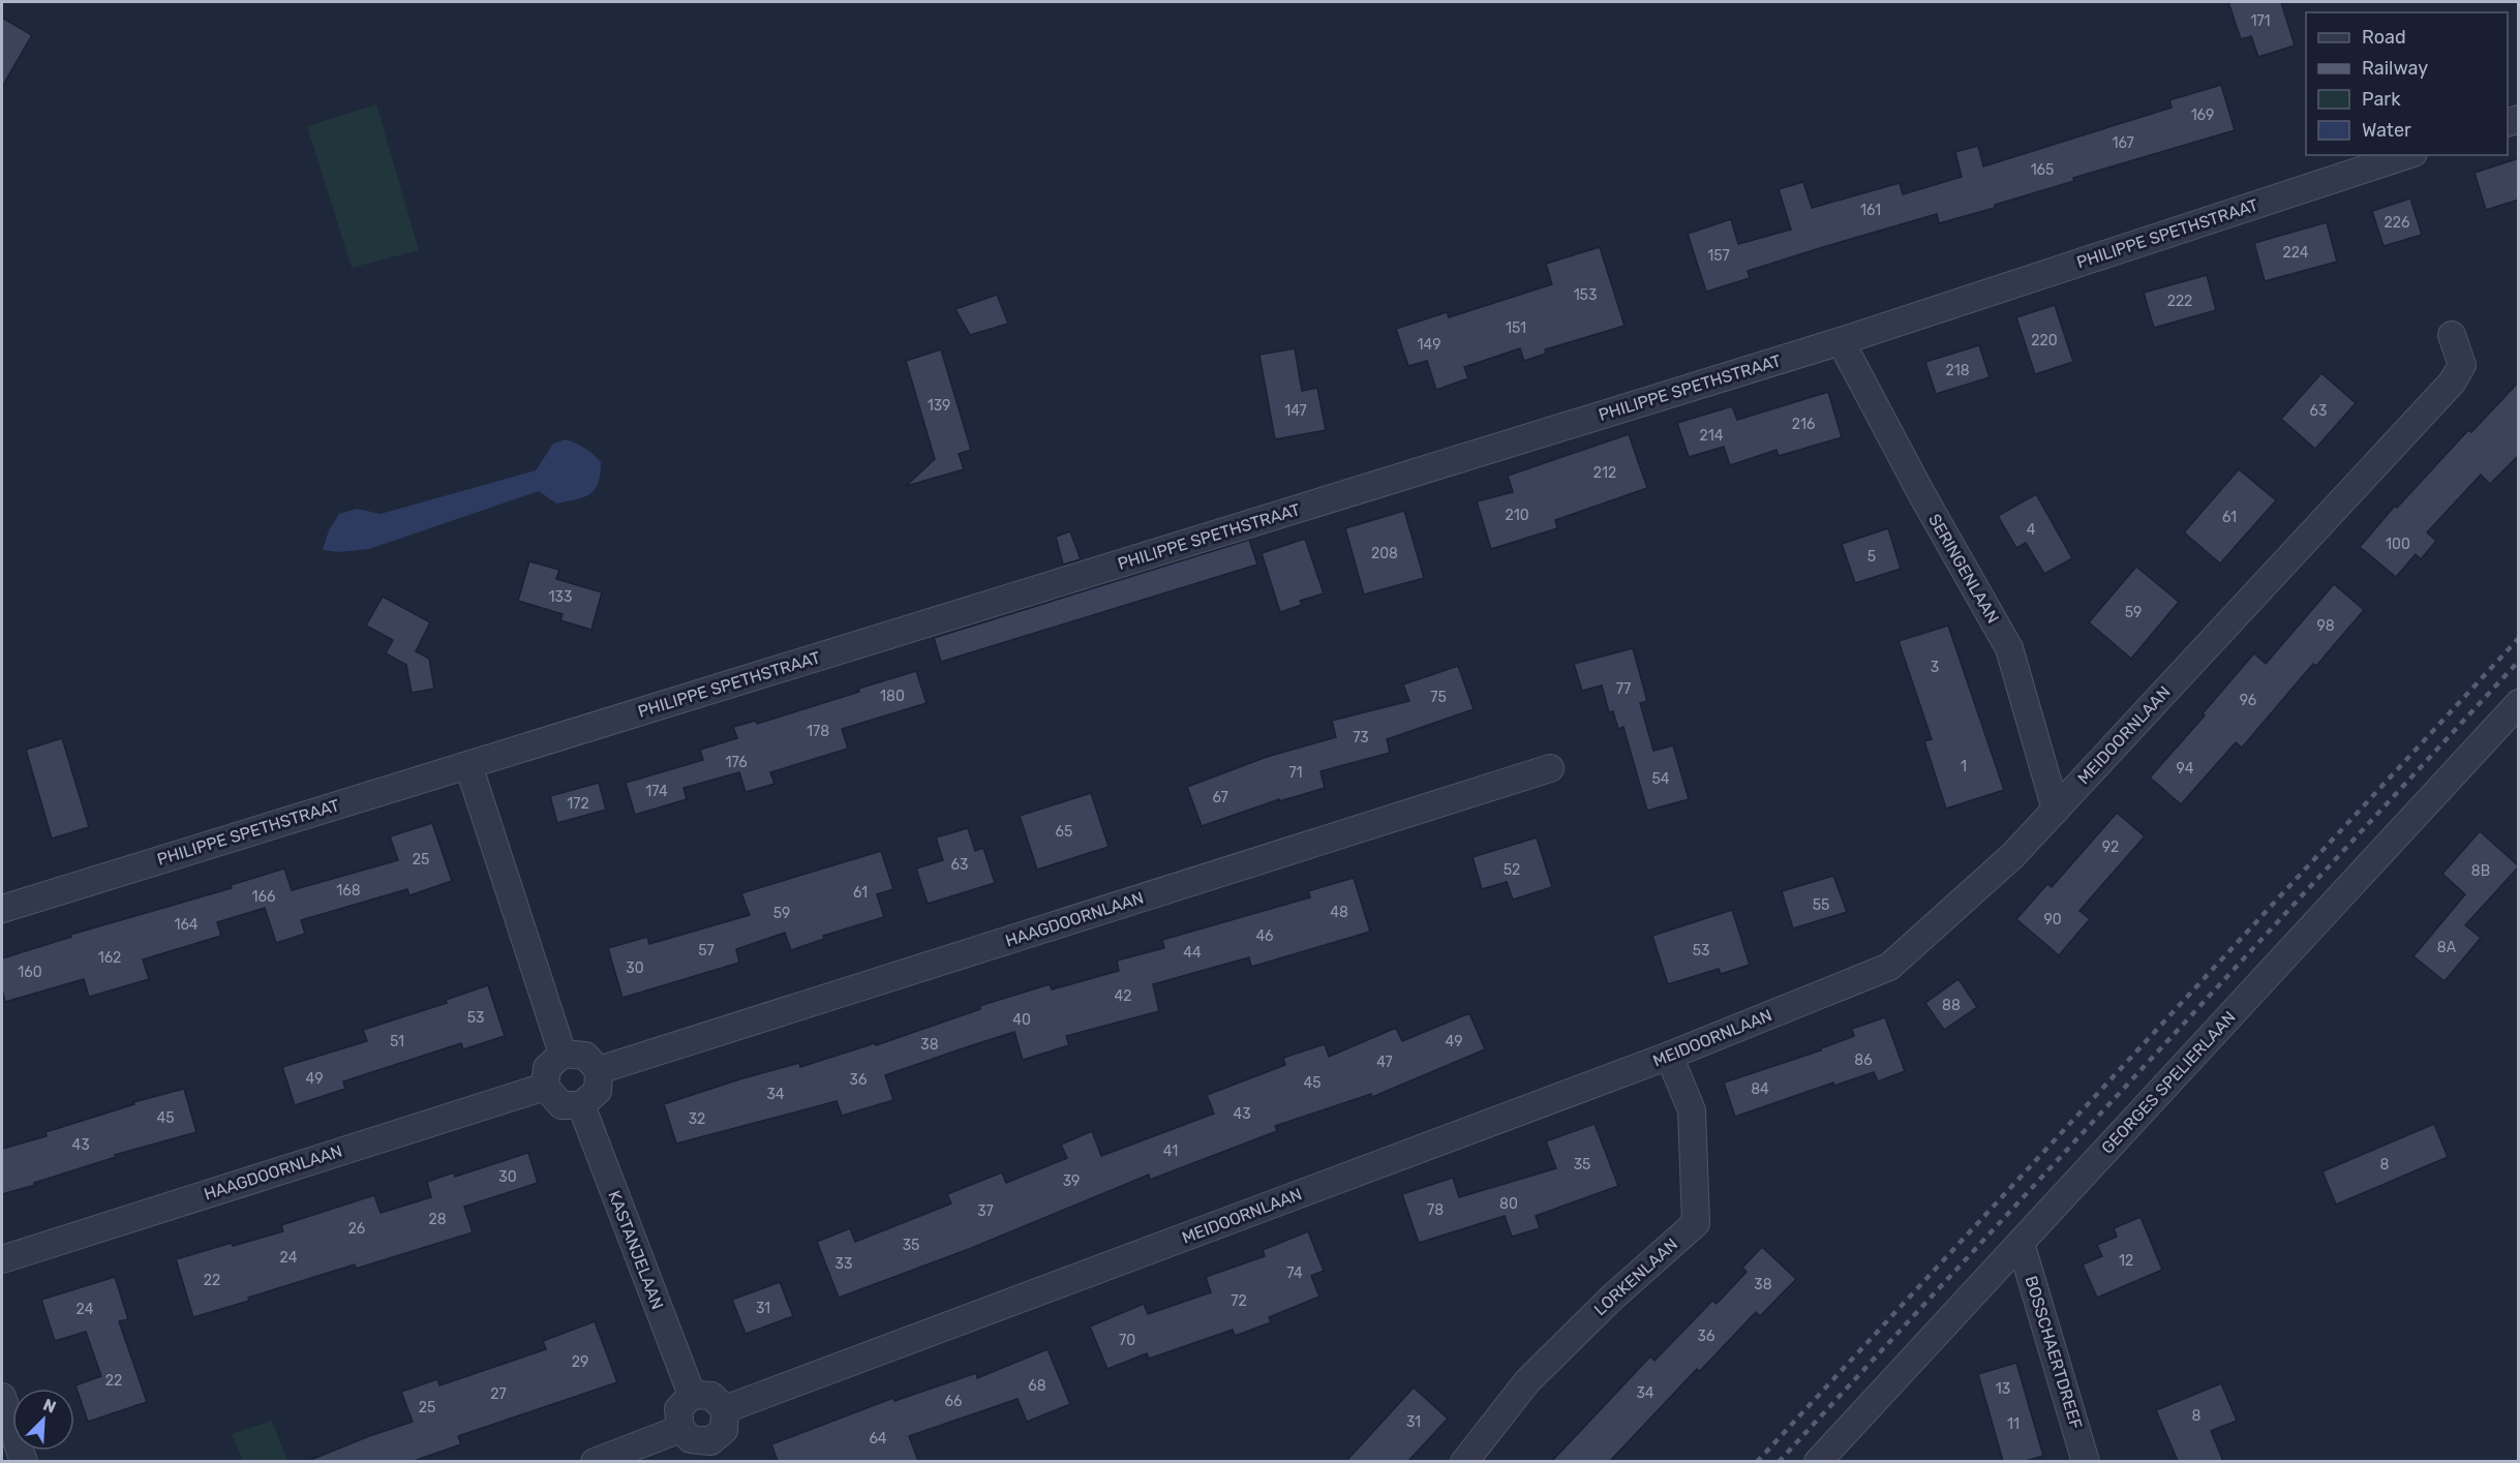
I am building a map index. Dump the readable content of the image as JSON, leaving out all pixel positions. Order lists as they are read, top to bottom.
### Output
{
  "streets": {
    "street": [
      "PHILIPPE SPETHSTRAAT",
      "SERINGENLAAN",
      "MEIDOORNLAAN",
      "HAAGDOORNLAAN",
      "GEORGES SPELIERLAAN",
      "KASTANJELAAN",
      "LORKENLAAN",
      "BOSSCHAERTDREEF"
    ]
  },
  "crossings": [
    ["PHILIPPE SPETHSTRAAT", "SERINGENLAAN"],
    ["SERINGENLAAN", "MEIDOORNLAAN"],
    ["MEIDOORNLAAN", "KASTANJELAAN"],
    ["MEIDOORNLAAN", "LORKENLAAN"],
    ["HAAGDOORNLAAN", "KASTANJELAAN"],
    ["GEORGES SPELIERLAAN", "BOSSCHAERTDREEF"]
  ],
  "house_numbers": [
    "171",
    "169",
    "167",
    "165",
    "161",
    "226",
    "224",
    "157",
    "153",
    "222",
    "151",
    "220",
    "149",
    "218",
    "139",
    "147",
    "63",
    "216",
    "214",
    "212",
    "210",
    "61",
    "4",
    "100",
    "208",
    "5",
    "133",
    "59",
    "98",
    "3",
    "77",
    "180",
    "75",
    "96",
    "178",
    "73",
    "176",
    "1",
    "94",
    "71",
    "54",
    "174",
    "67",
    "172",
    "65",
    "92",
    "25",
    "63",
    "52",
    "8B",
    "168",
    "61",
    "166",
    "55",
    "48",
    "59",
    "90",
    "164",
    "46",
    "8A",
    "57",
    "53",
    "44",
    "162",
    "30",
    "160",
    "42",
    "88",
    "53",
    "40",
    "51",
    "49",
    "38",
    "86",
    "47",
    "49",
    "36",
    "45",
    "84",
    "34",
    "43",
    "45",
    "32",
    "43",
    "41",
    "35",
    "8",
    "30",
    "39",
    "80",
    "78",
    "37",
    "28",
    "26",
    "35",
    "24",
    "12",
    "33",
    "74",
    "22",
    "38",
    "72",
    "31",
    "24",
    "36",
    "70",
    "29",
    "22",
    "68",
    "13",
    "34",
    "27",
    "66",
    "25",
    "8",
    "31",
    "11",
    "64"
  ],
  "legend": [
    "Road",
    "Railway",
    "Park",
    "Water"
  ],
  "north": "top right"
}
